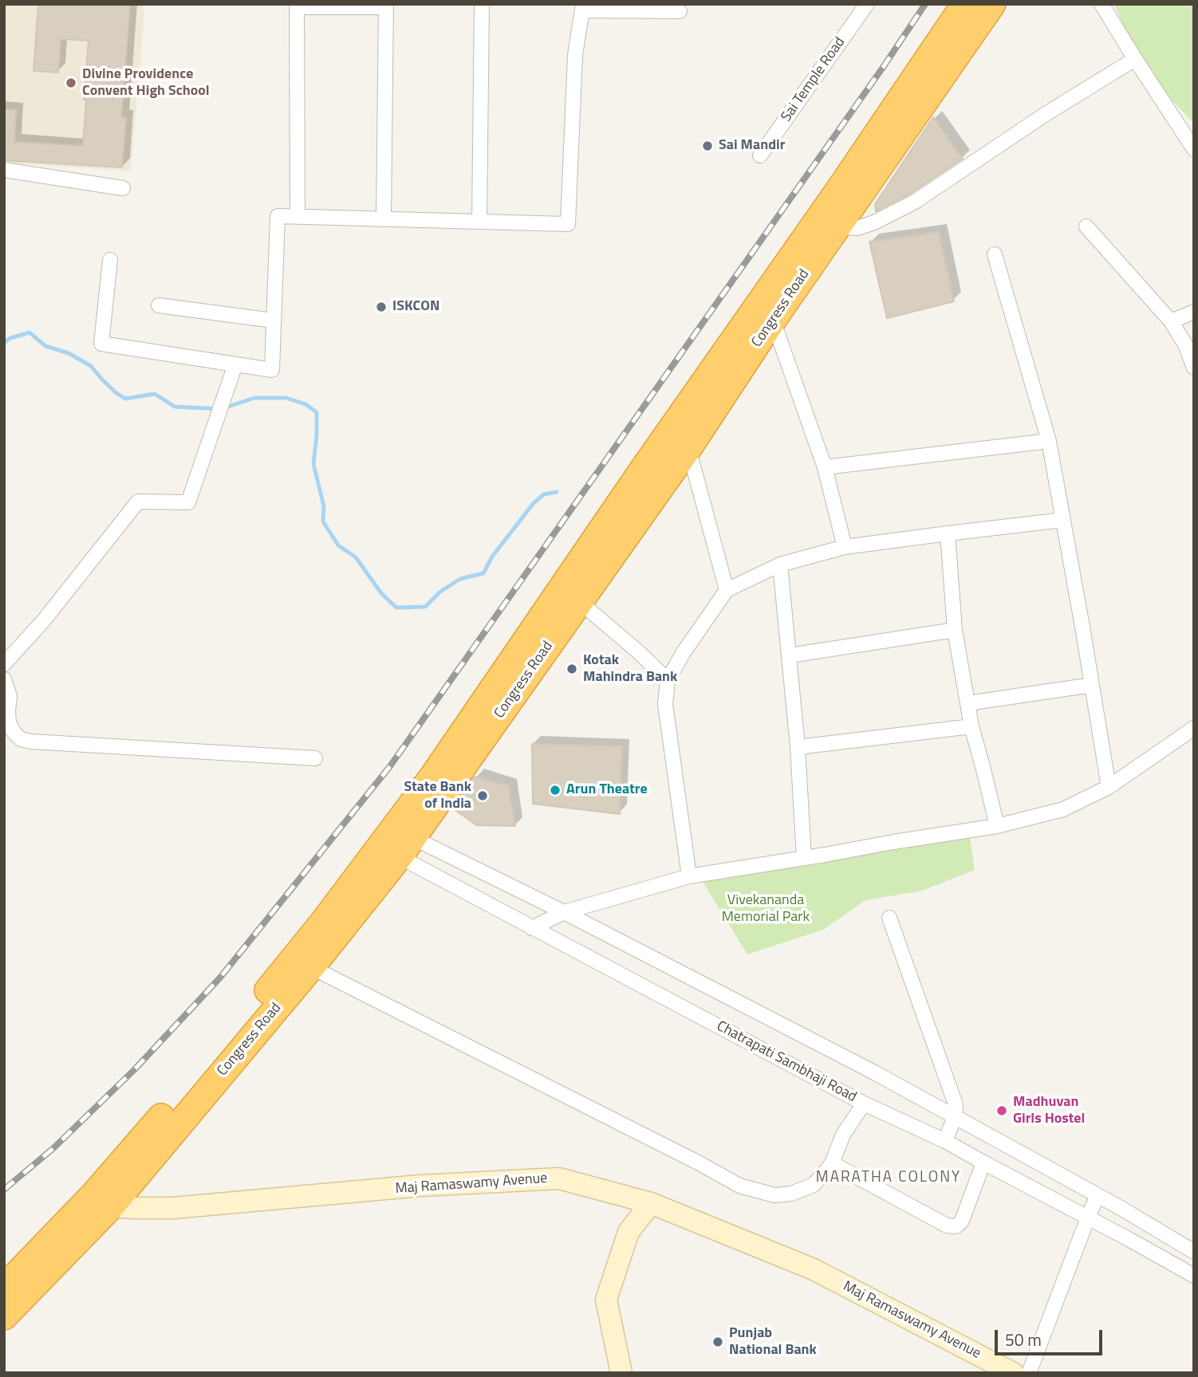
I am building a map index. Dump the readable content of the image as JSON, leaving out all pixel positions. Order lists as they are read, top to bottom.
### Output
{
  "streets": {
    "highway": ["Congress Road"],
    "street": ["Sai Temple Road", "Chatrapati Sambhaji Road", "Maj Ramaswamy Avenue"]
  },
  "crossings": [
    ["Congress Road", "Chatrapati Sambhaji Road"],
    ["Congress Road", "Maj Ramaswamy Avenue"]
  ],
  "districts": ["MARATHA COLONY"],
  "parks": ["Vivekananda Memorial Park"],
  "places": [
    "Divine Providence Convent High School",
    "Sai Mandir",
    "ISKCON",
    "Kotak Mahindra Bank",
    "Arun Theatre",
    "State Bank of India",
    "Madhuvan Girls Hostel",
    "Punjab National Bank"
  ],
  "scale_bar": "50 m"
}
